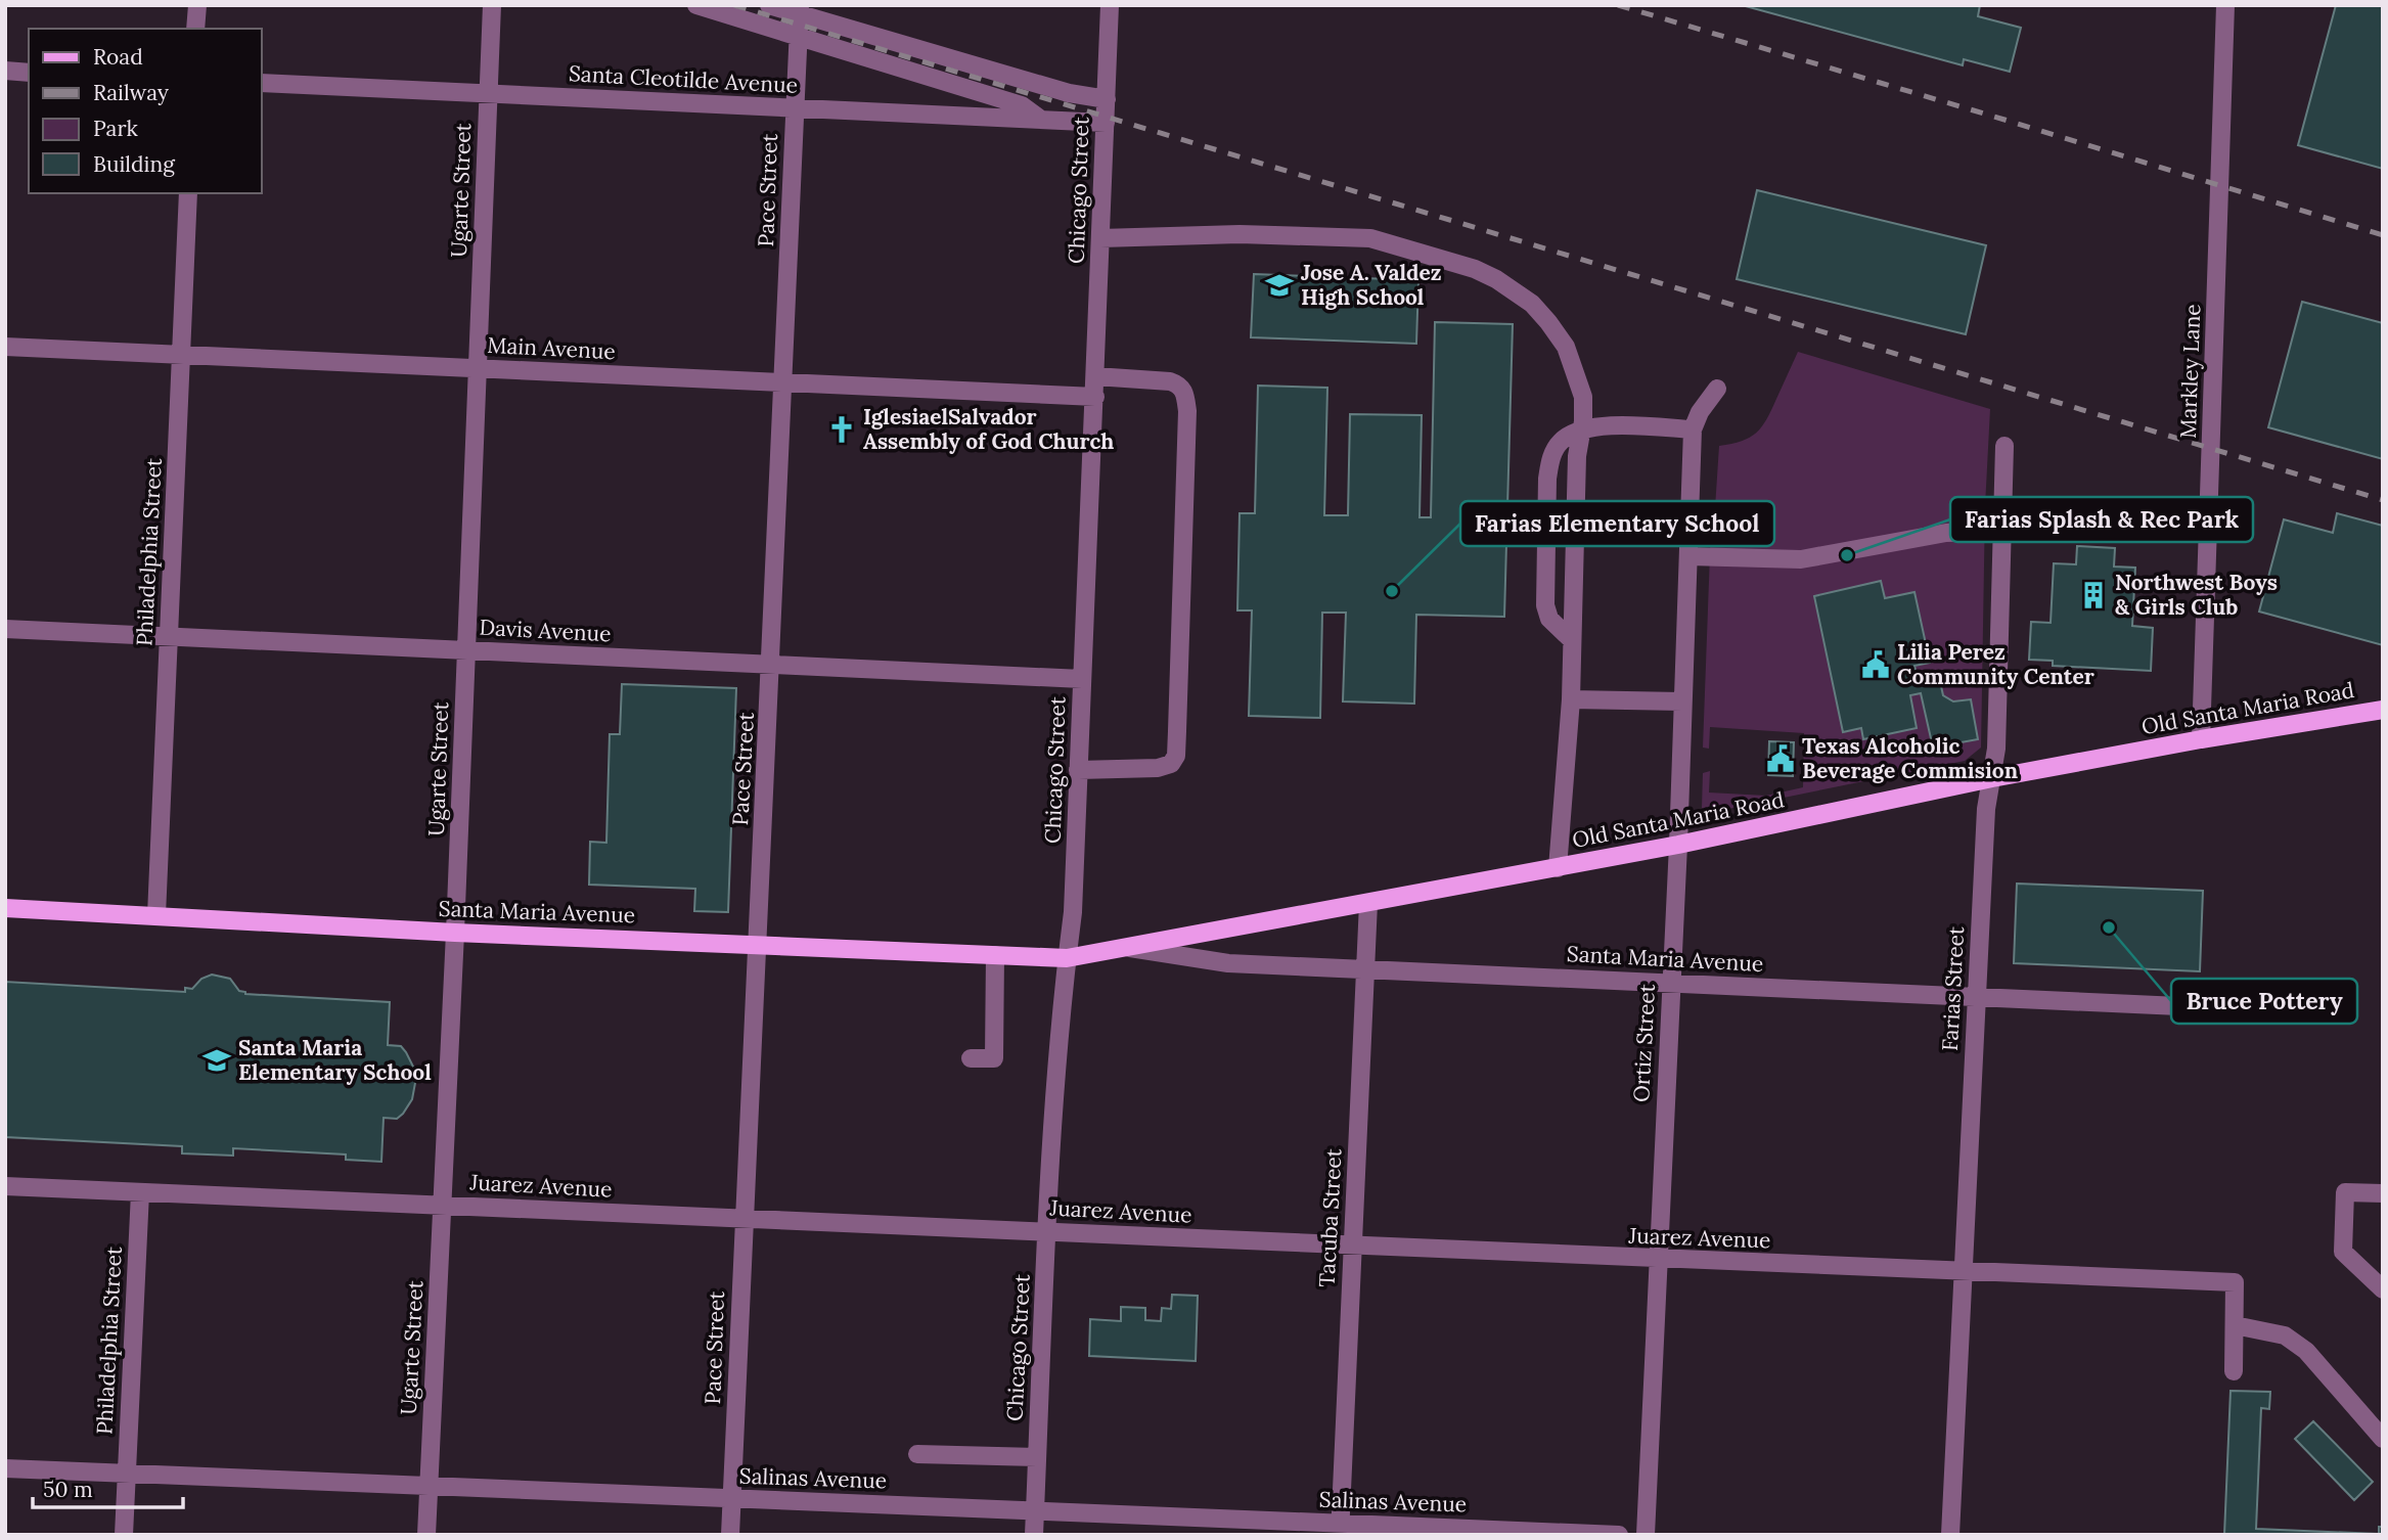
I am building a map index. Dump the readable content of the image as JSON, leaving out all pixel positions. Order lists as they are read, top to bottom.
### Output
{
  "streets": {
    "main road": ["Old Santa Maria Road", "Santa Maria Avenue"],
    "street": [
      "Santa Cleotilde Avenue",
      "Ugarte Street",
      "Pace Street",
      "Chicago Street",
      "Main Avenue",
      "Markley Lane",
      "Philadelphia Street",
      "Davis Avenue",
      "Farias Street",
      "Ortiz Street",
      "Juarez Avenue",
      "Tacuba Street",
      "Salinas Avenue"
    ]
  },
  "crossings": [
    ["Santa Cleotilde Avenue", "Ugarte Street"],
    ["Santa Cleotilde Avenue", "Pace Street"],
    ["Santa Cleotilde Avenue", "Chicago Street"],
    ["Ugarte Street", "Main Avenue"],
    ["Ugarte Street", "Davis Avenue"],
    ["Ugarte Street", "Santa Maria Avenue"],
    ["Ugarte Street", "Juarez Avenue"],
    ["Ugarte Street", "Salinas Avenue"],
    ["Pace Street", "Main Avenue"],
    ["Pace Street", "Davis Avenue"],
    ["Pace Street", "Santa Maria Avenue"],
    ["Pace Street", "Juarez Avenue"],
    ["Pace Street", "Salinas Avenue"],
    ["Chicago Street", "Main Avenue"],
    ["Chicago Street", "Davis Avenue"],
    ["Chicago Street", "Old Santa Maria Road"],
    ["Chicago Street", "Santa Maria Avenue"],
    ["Chicago Street", "Juarez Avenue"],
    ["Chicago Street", "Salinas Avenue"],
    ["Main Avenue", "Philadelphia Street"],
    ["Markley Lane", "Old Santa Maria Road"],
    ["Philadelphia Street", "Davis Avenue"],
    ["Philadelphia Street", "Santa Maria Avenue"],
    ["Philadelphia Street", "Juarez Avenue"],
    ["Philadelphia Street", "Salinas Avenue"],
    ["Old Santa Maria Road", "Santa Maria Avenue"],
    ["Old Santa Maria Road", "Farias Street"],
    ["Old Santa Maria Road", "Ortiz Street"],
    ["Old Santa Maria Road", "Tacuba Street"],
    ["Santa Maria Avenue", "Farias Street"],
    ["Santa Maria Avenue", "Ortiz Street"],
    ["Santa Maria Avenue", "Tacuba Street"],
    ["Farias Street", "Juarez Avenue"],
    ["Ortiz Street", "Juarez Avenue"],
    ["Juarez Avenue", "Tacuba Street"],
    ["Tacuba Street", "Salinas Avenue"]
  ],
  "places": {
    "school or university": ["Jose A. Valdez High School", "Santa Maria Elementary School"],
    "church": ["IglesiaelSalvador Assembly of God Church"],
    "other": ["Farias Splash & Rec Park", "Farias Elementary School", "Bruce Pottery"],
    "building": ["Northwest Boys & Girls Club"],
    "public building": ["Lilia Perez Community Center", "Texas Alcoholic Beverage Commision"]
  },
  "legend": [
    "Road",
    "Railway",
    "Park",
    "Building"
  ],
  "scale_bar": "50 m"
}
